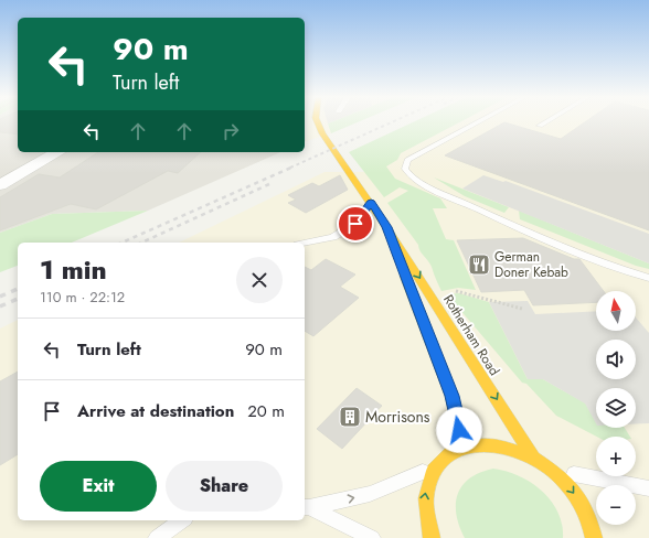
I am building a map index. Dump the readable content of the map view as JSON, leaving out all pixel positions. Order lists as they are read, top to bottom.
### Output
{
  "streets": {
    "main road": ["Rotherham Road"]
  },
  "places": {
    "restaurant": ["German Doner Kebab"],
    "building": ["Morrisons"]
  },
  "north": "top",
  "page": {
    "turn": ["90 m", "Turn left"],
    "heading": ["1 min", "110 m · 22:12"],
    "map_buttons": ["+", "−"],
    "list": [
      {
        "name": "Turn left",
        "value": "90 m"
      },
      {
        "name": "Arrive at destination",
        "value": "20 m"
      }
    ],
    "buttons": ["Exit", "Share"]
  }
}
